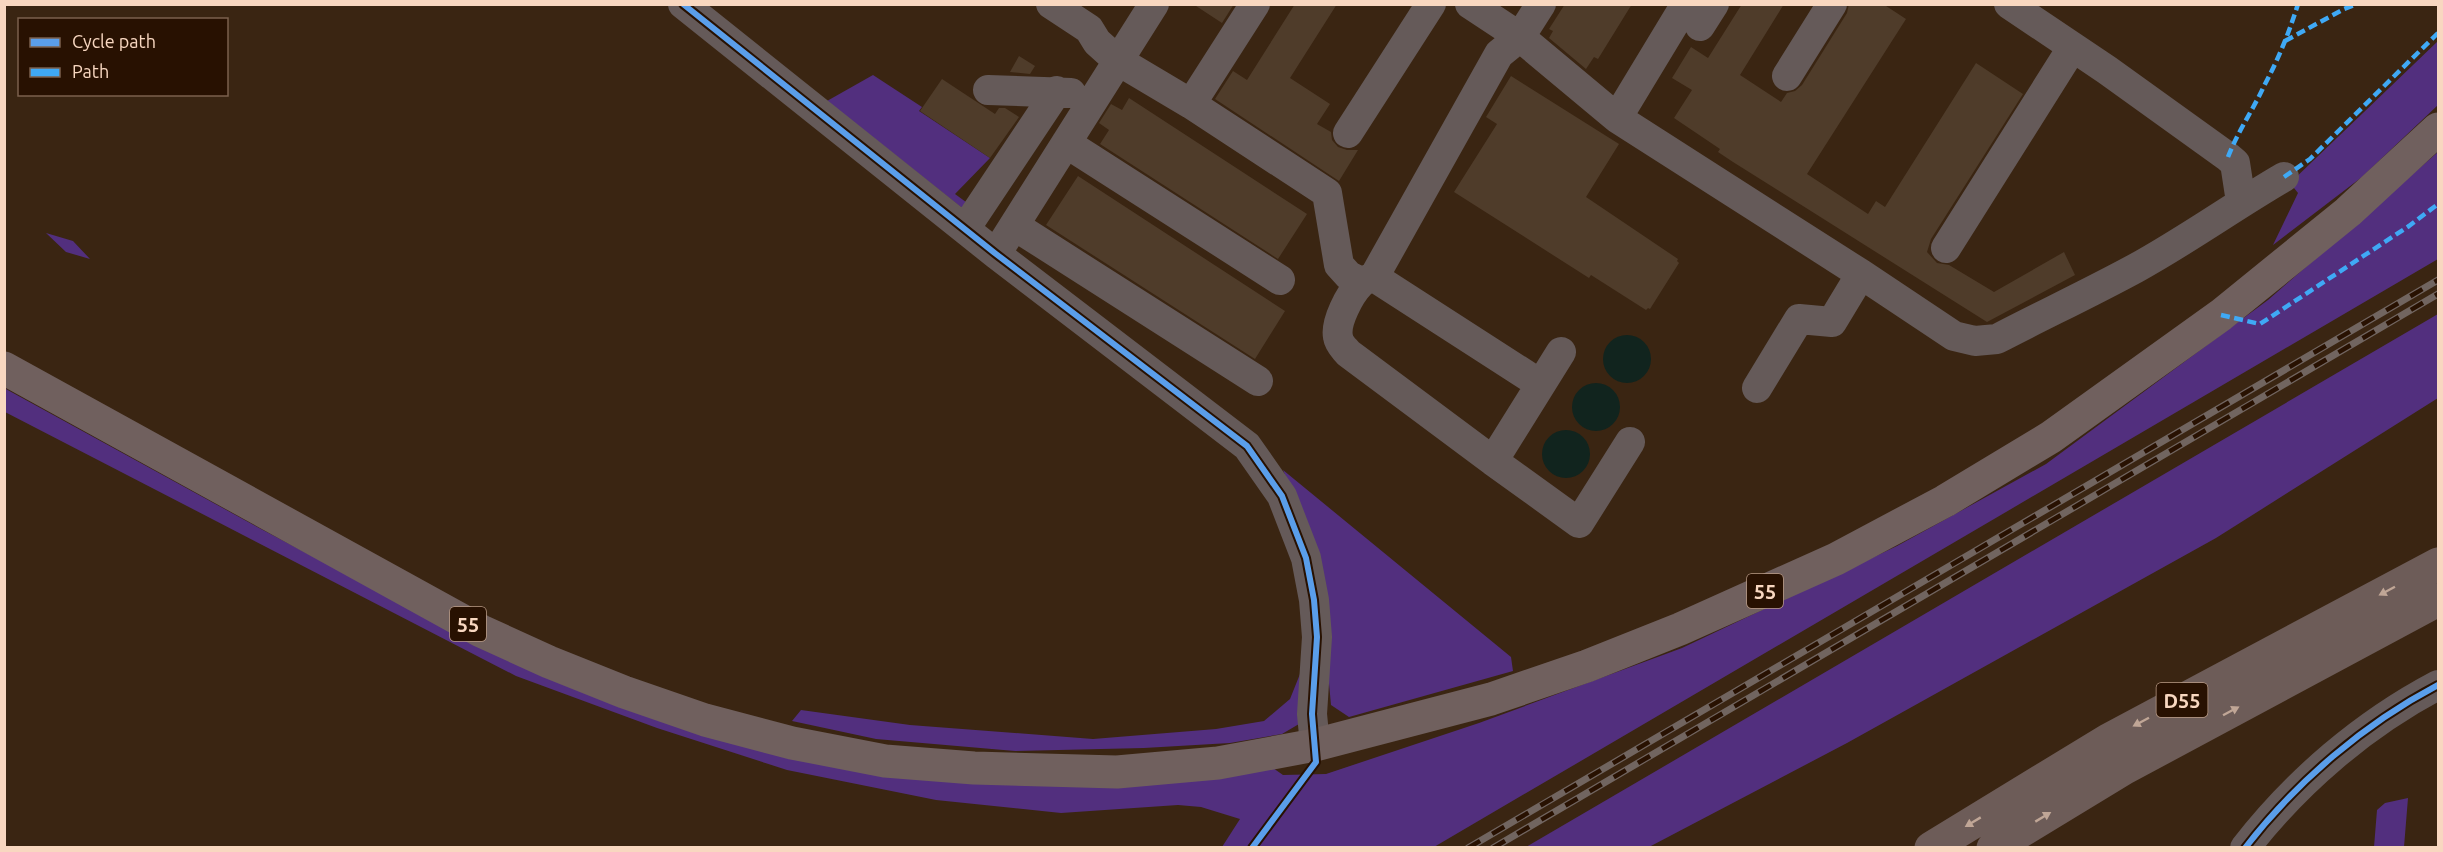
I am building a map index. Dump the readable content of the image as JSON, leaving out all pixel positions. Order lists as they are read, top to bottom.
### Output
{
  "streets": {
    "highway": ["D55"],
    "main road": ["55"]
  },
  "legend": ["Cycle path", "Path"]
}
